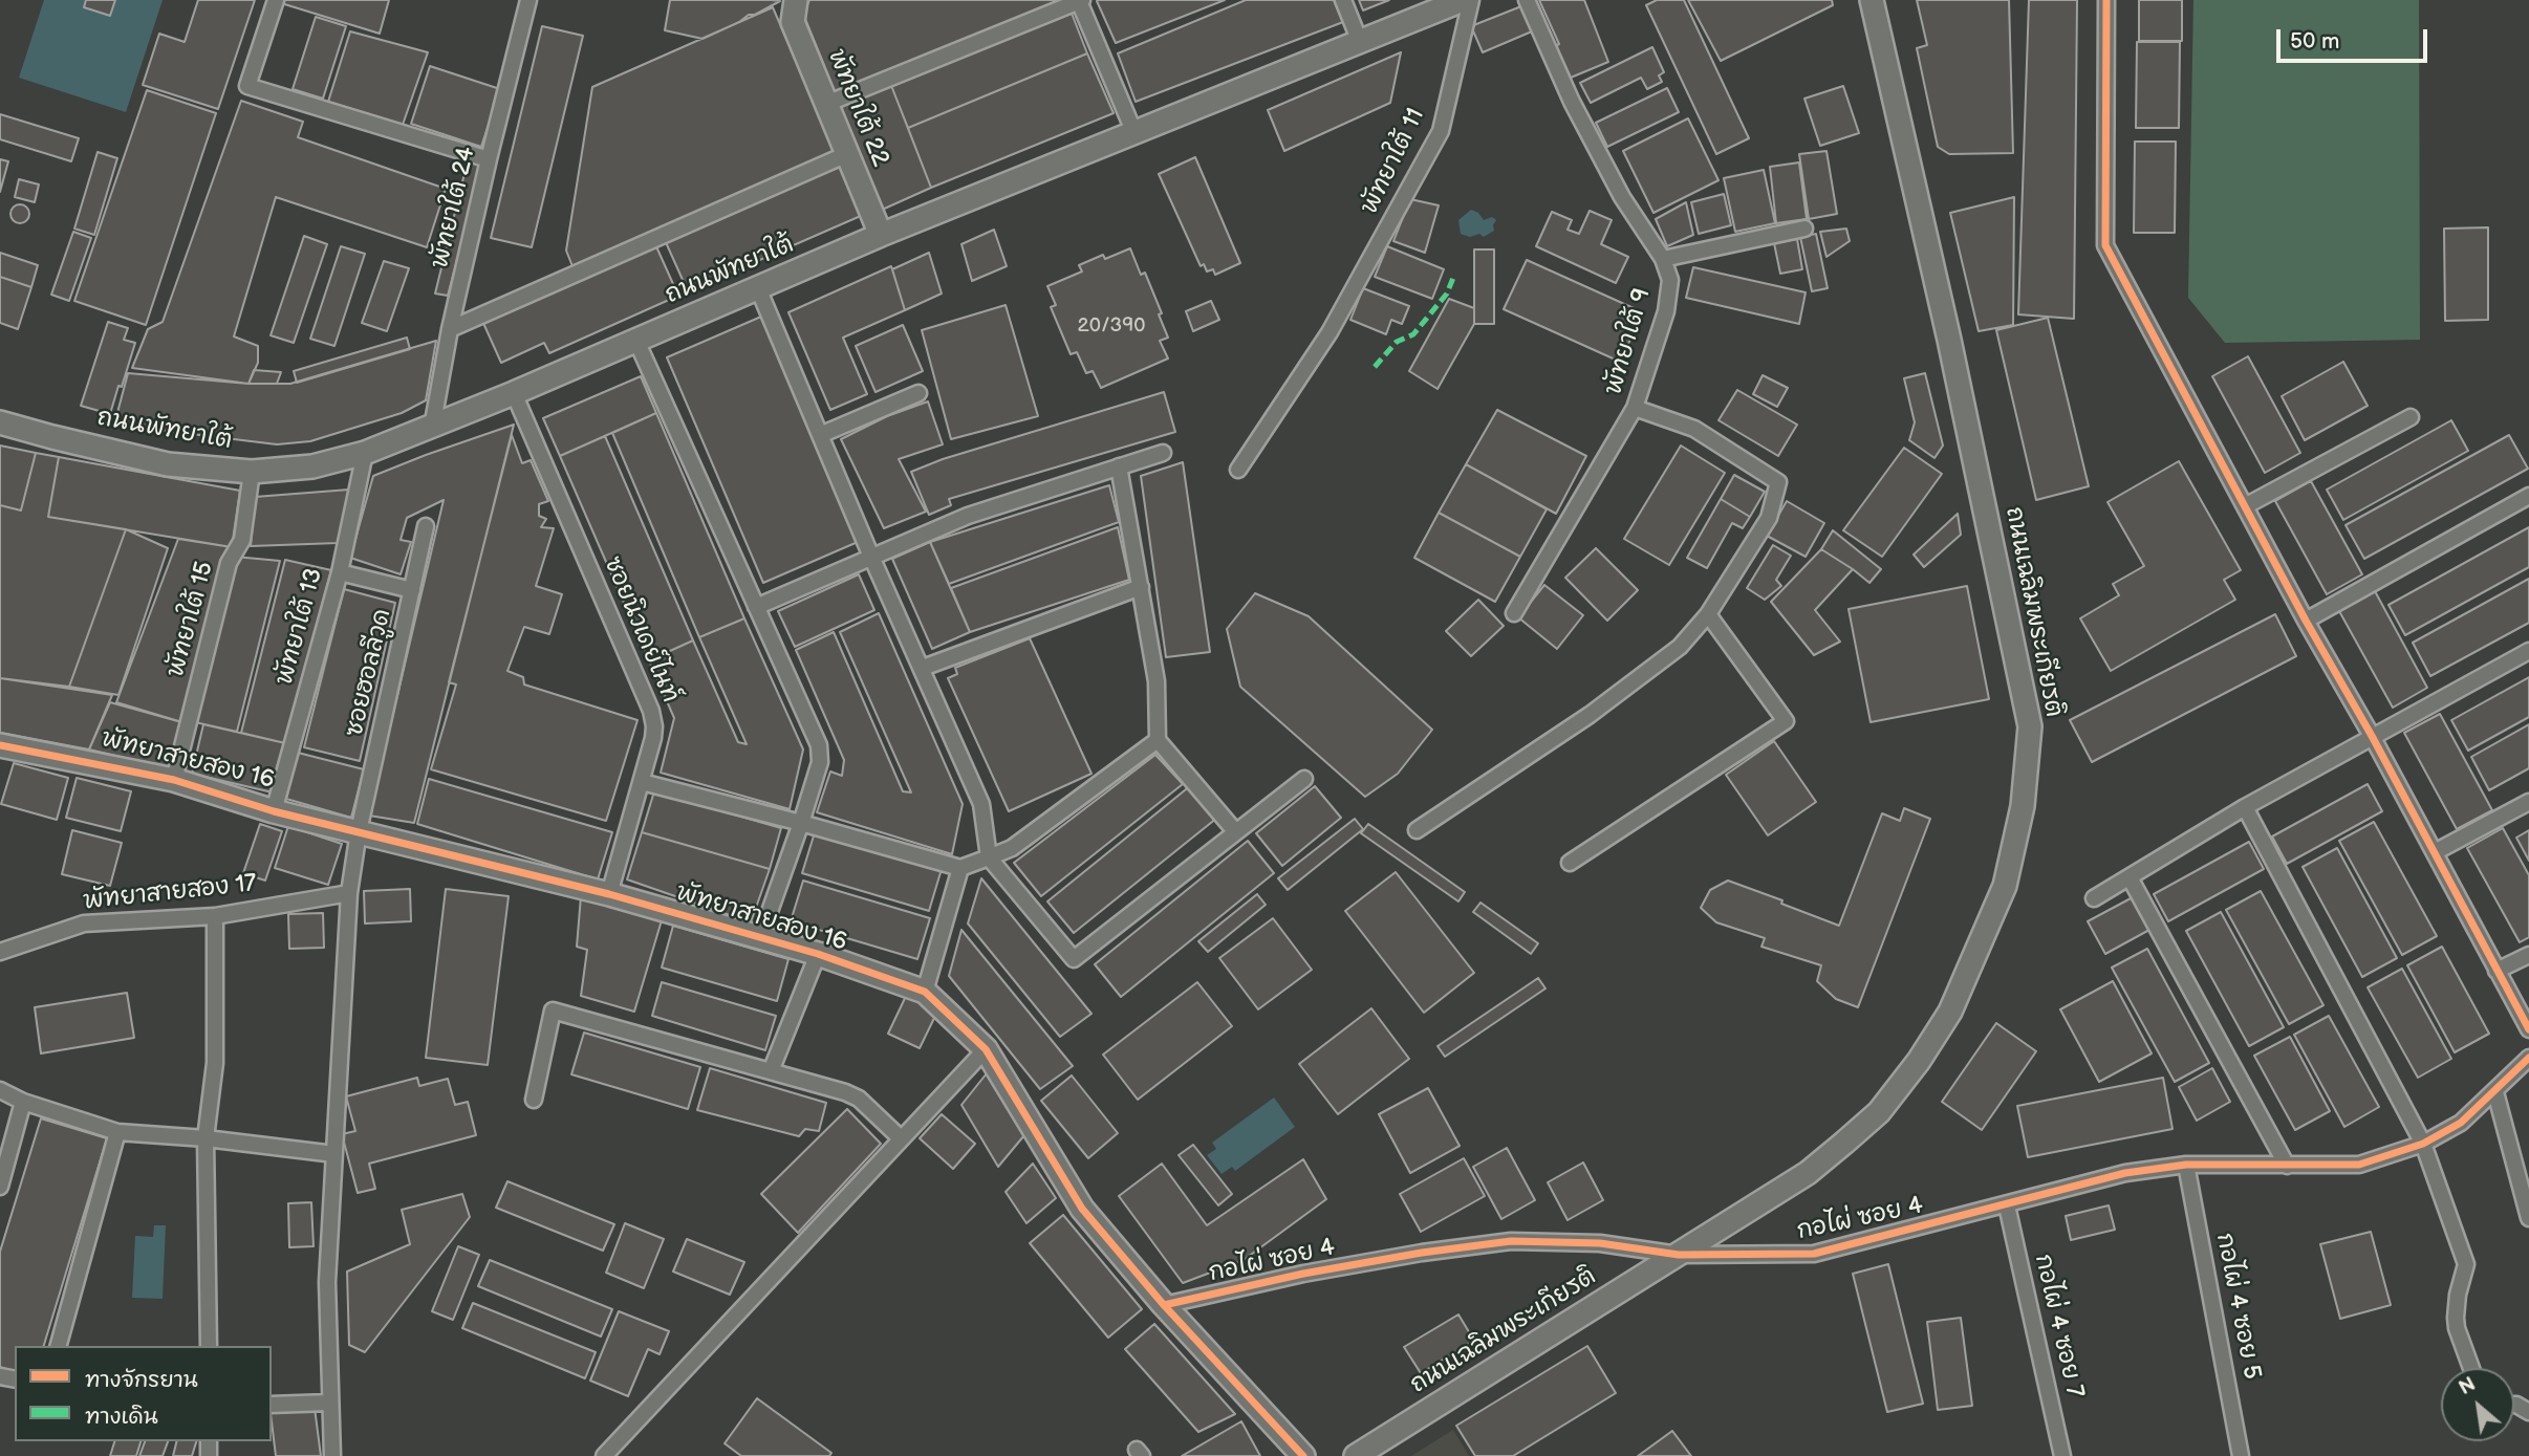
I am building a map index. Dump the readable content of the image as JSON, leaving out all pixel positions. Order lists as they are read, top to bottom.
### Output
{
  "streets": {
    "main road": [
      "พัทยาใต้ 22",
      "ถนนพัทยาใต้",
      "ถนนเฉลิมพระเกียรติ",
      "พัทยาสายสอง 16"
    ],
    "street": [
      "พัทยาใต้ 11",
      "พัทยาใต้ 24",
      "พัทยาใต้ 9",
      "พัทยาใต้ 15",
      "พัทยาใต้ 13",
      "ซอยนิวเดย์ไนท์",
      "ซอยฮอลลีวูด",
      "พัทยาสายสอง 17",
      "กอไผ่ ซอย 4",
      "กอไผ่ 4 ซอย 5",
      "กอไผ่ 4 ซอย 7"
    ]
  },
  "crossings": [
    ["พัทยาใต้ 22", "ถนนพัทยาใต้"],
    ["พัทยาใต้ 24", "ถนนพัทยาใต้"],
    ["ถนนพัทยาใต้", "พัทยาใต้ 15"],
    ["ถนนพัทยาใต้", "พัทยาใต้ 13"],
    ["ถนนพัทยาใต้", "ซอยนิวเดย์ไนท์"],
    ["ถนนเฉลิมพระเกียรติ", "กอไผ่ ซอย 4"],
    ["พัทยาใต้ 15", "พัทยาสายสอง 16"],
    ["พัทยาใต้ 13", "พัทยาสายสอง 16"],
    ["ซอยนิวเดย์ไนท์", "พัทยาสายสอง 16"],
    ["ซอยฮอลลีวูด", "พัทยาสายสอง 16"],
    ["ซอยฮอลลีวูด", "พัทยาสายสอง 17"],
    ["พัทยาสายสอง 16", "กอไผ่ ซอย 4"],
    ["กอไผ่ ซอย 4", "กอไผ่ 4 ซอย 5"],
    ["กอไผ่ ซอย 4", "กอไผ่ 4 ซอย 7"]
  ],
  "house_numbers": ["20/390"],
  "legend": ["ทางจักรยาน", "ทางเดิน"],
  "scale_bar": "50 m",
  "north": "top left"
}
